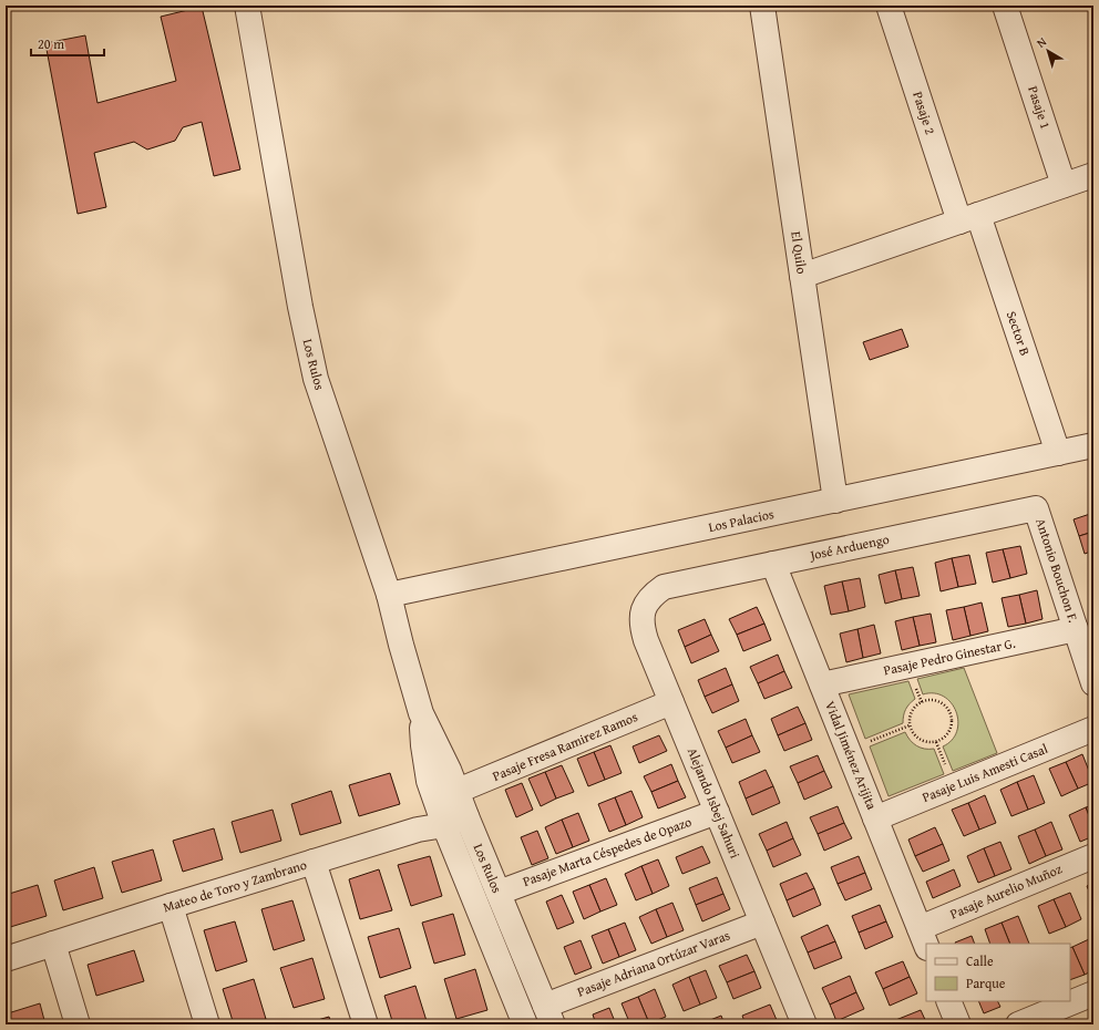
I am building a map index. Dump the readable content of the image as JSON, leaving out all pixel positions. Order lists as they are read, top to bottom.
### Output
{
  "streets": {
    "street": [
      "Pasaje 1",
      "Pasaje 2",
      "El Quilo",
      "Sector B",
      "Los Rulos",
      "Los Palacios",
      "José Arduengo",
      "Antonio Bouchon F.",
      "Pasaje Pedro Ginestar G.",
      "Pasaje Fresa Ramirez Ramos",
      "Vidal Jiménez Arijita",
      "Pasaje Luis Amesti Casal",
      "Alejando Isbej Sahuri",
      "Pasaje Marta Céspedes de Opazo",
      "Mateo de Toro y Zambrano",
      "Pasaje Aurelio Muñoz",
      "Pasaje Adriana Ortúzar Varas"
    ]
  },
  "crossings": [
    ["Pasaje 2", "Sector B"],
    ["El Quilo", "Los Palacios"],
    ["Sector B", "Los Palacios"],
    ["Los Rulos", "Los Palacios"],
    ["Los Rulos", "Pasaje Fresa Ramirez Ramos"],
    ["Los Rulos", "Pasaje Marta Céspedes de Opazo"],
    ["Los Rulos", "Mateo de Toro y Zambrano"],
    ["Los Rulos", "Pasaje Adriana Ortúzar Varas"],
    ["José Arduengo", "Antonio Bouchon F."],
    ["José Arduengo", "Vidal Jiménez Arijita"],
    ["José Arduengo", "Alejando Isbej Sahuri"],
    ["Antonio Bouchon F.", "Pasaje Pedro Ginestar G."],
    ["Pasaje Pedro Ginestar G.", "Vidal Jiménez Arijita"],
    ["Pasaje Fresa Ramirez Ramos", "Alejando Isbej Sahuri"],
    ["Vidal Jiménez Arijita", "Pasaje Luis Amesti Casal"],
    ["Vidal Jiménez Arijita", "Pasaje Aurelio Muñoz"],
    ["Alejando Isbej Sahuri", "Pasaje Marta Céspedes de Opazo"],
    ["Alejando Isbej Sahuri", "Pasaje Adriana Ortúzar Varas"]
  ],
  "legend": ["Calle", "Parque"],
  "scale_bar": "20 m",
  "north": "top left"
}
